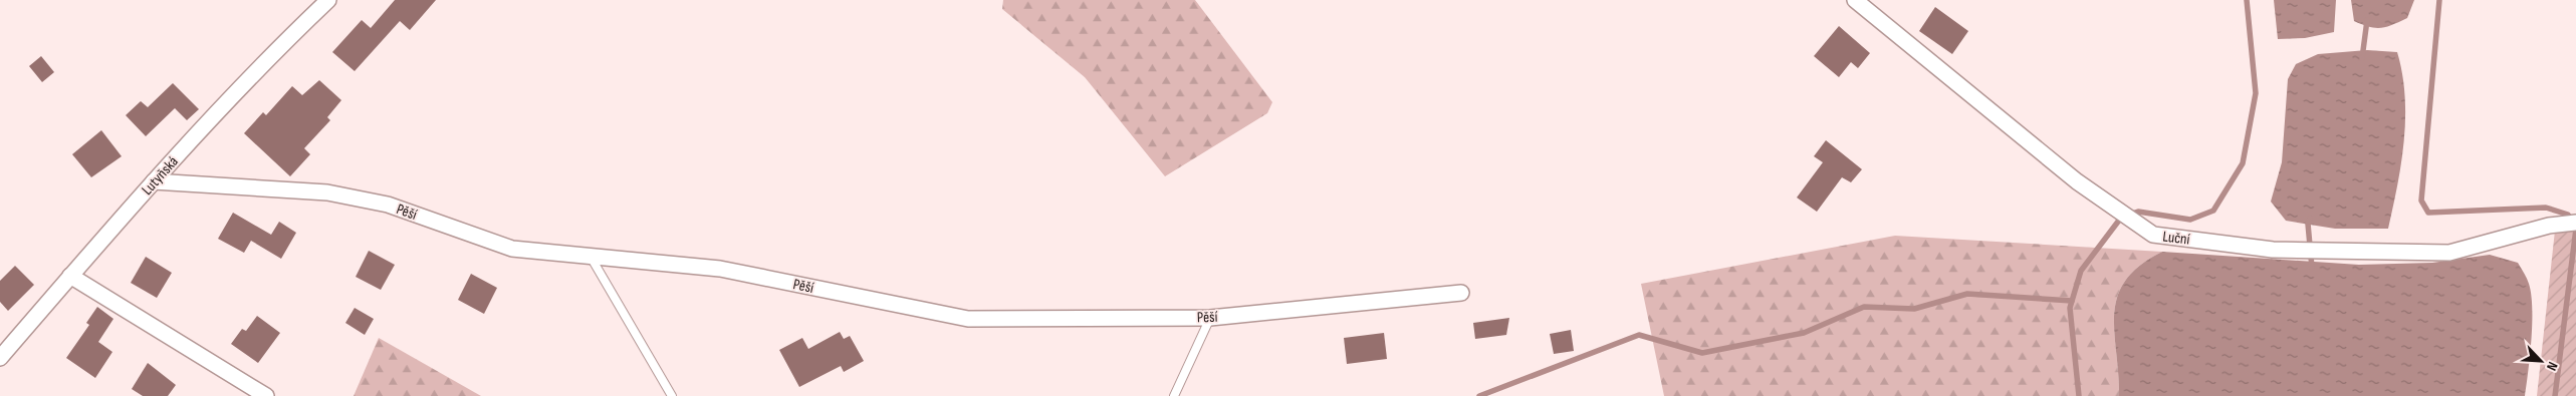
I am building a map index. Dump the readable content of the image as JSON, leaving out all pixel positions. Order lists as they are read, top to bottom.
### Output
{
  "streets": {
    "street": ["Lutyňská", "Pěší", "Luční"]
  },
  "crossings": [
    ["Lutyňská", "Pěší"]
  ],
  "north": "bottom right"
}
